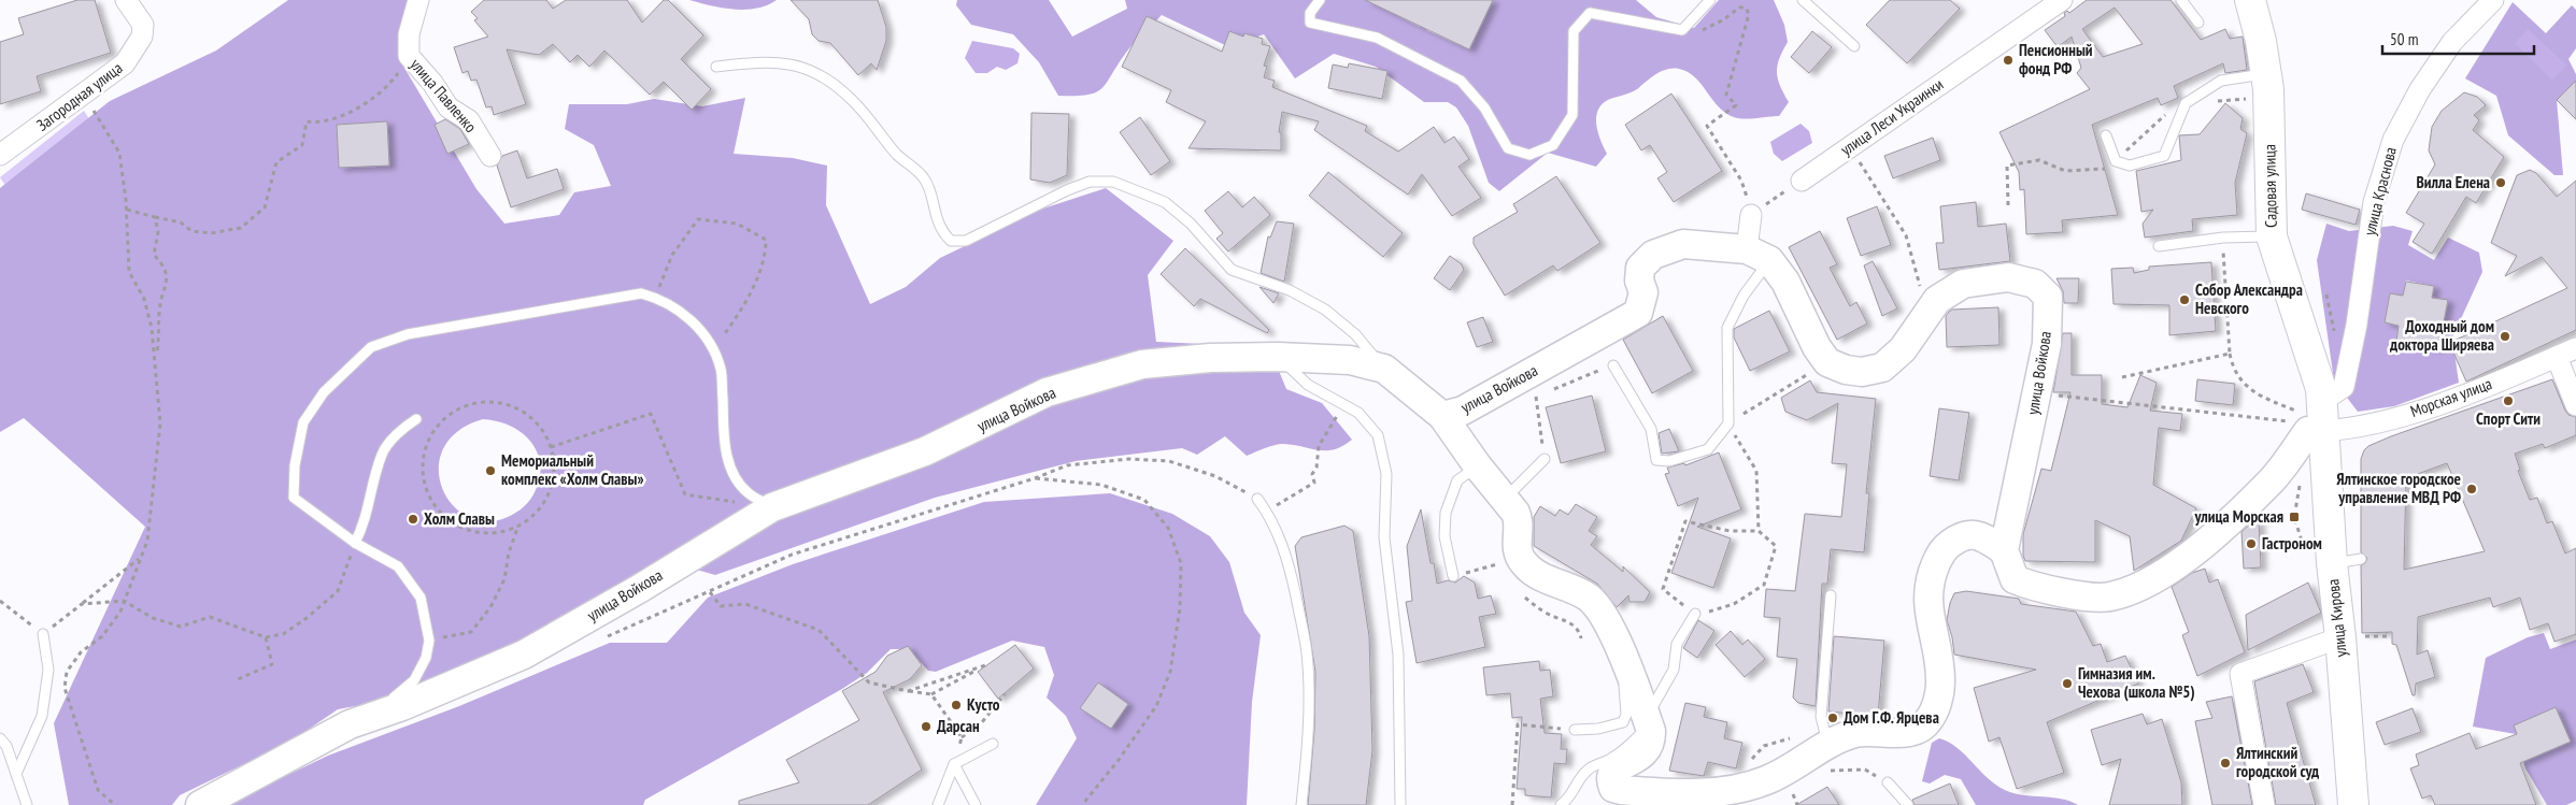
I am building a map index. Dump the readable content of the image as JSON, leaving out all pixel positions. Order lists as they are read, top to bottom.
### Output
{
  "streets": {
    "main road": ["Садовая улица", "улица Кирова"],
    "street": [
      "улица Павленко",
      "Загородная улица",
      "улица Леси Украинки",
      "улица Краснова",
      "улица Войкова",
      "Морская улица"
    ]
  },
  "crossings": [
    ["Садовая улица", "улица Краснова"],
    ["Садовая улица", "Морская улица"],
    ["Садовая улица", "улица Кирова"],
    ["Морская улица", "улица Кирова"]
  ],
  "places": {
    "other": [
      "Пенсионный фонд РФ",
      "Вилла Елена",
      "Собор Александра Невского",
      "Доходный дом доктора Ширяева",
      "Спорт Сити",
      "Мемориальный комплекс «Холм Славы»",
      "Ялтинское городское управление МВД РФ",
      "Холм Славы",
      "Гастроном",
      "Гимназия им. Чехова (школа №5)",
      "Кусто",
      "Дом Г.Ф. Ярцева",
      "Дарсан",
      "Ялтинский городской суд"
    ],
    "transit": ["улица Морская"]
  },
  "scale_bar": "50 m"
}
